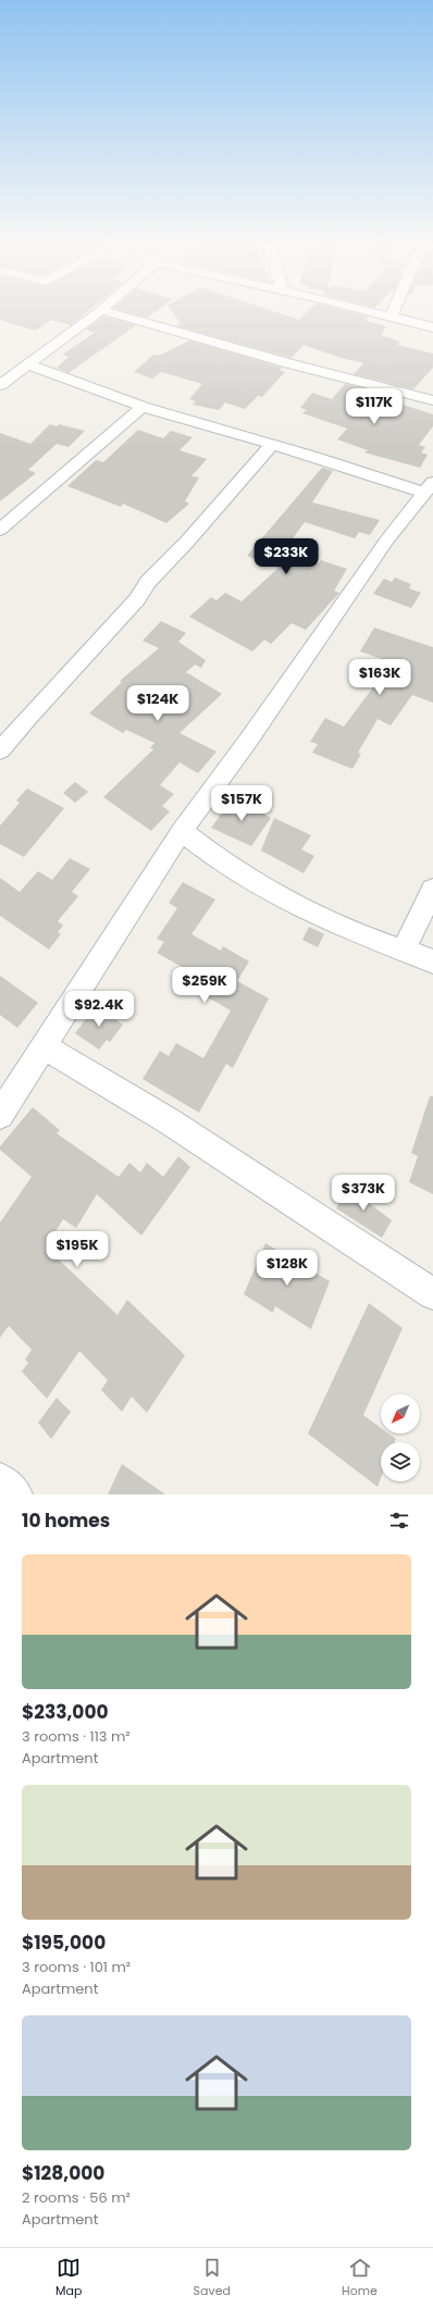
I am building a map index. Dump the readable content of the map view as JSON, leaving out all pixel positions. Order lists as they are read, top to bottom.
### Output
{
  "north": "bottom left",
  "page": {
    "price": [
      "$117K",
      "$233K",
      "$163K",
      "$124K",
      "$157K",
      "$259K",
      "$92.4K",
      "$373K",
      "$195K",
      "$128K"
    ],
    "heading": "10 homes",
    "list": [
      {
        "name": "$233,000",
        "note": "3 rooms · 113 m² · Apartment"
      },
      {
        "name": "$195,000",
        "note": "3 rooms · 101 m² · Apartment"
      },
      {
        "name": "$128,000",
        "note": "2 rooms · 56 m² · Apartment"
      }
    ],
    "tabs": ["Map", "Saved", "Home"]
  }
}
